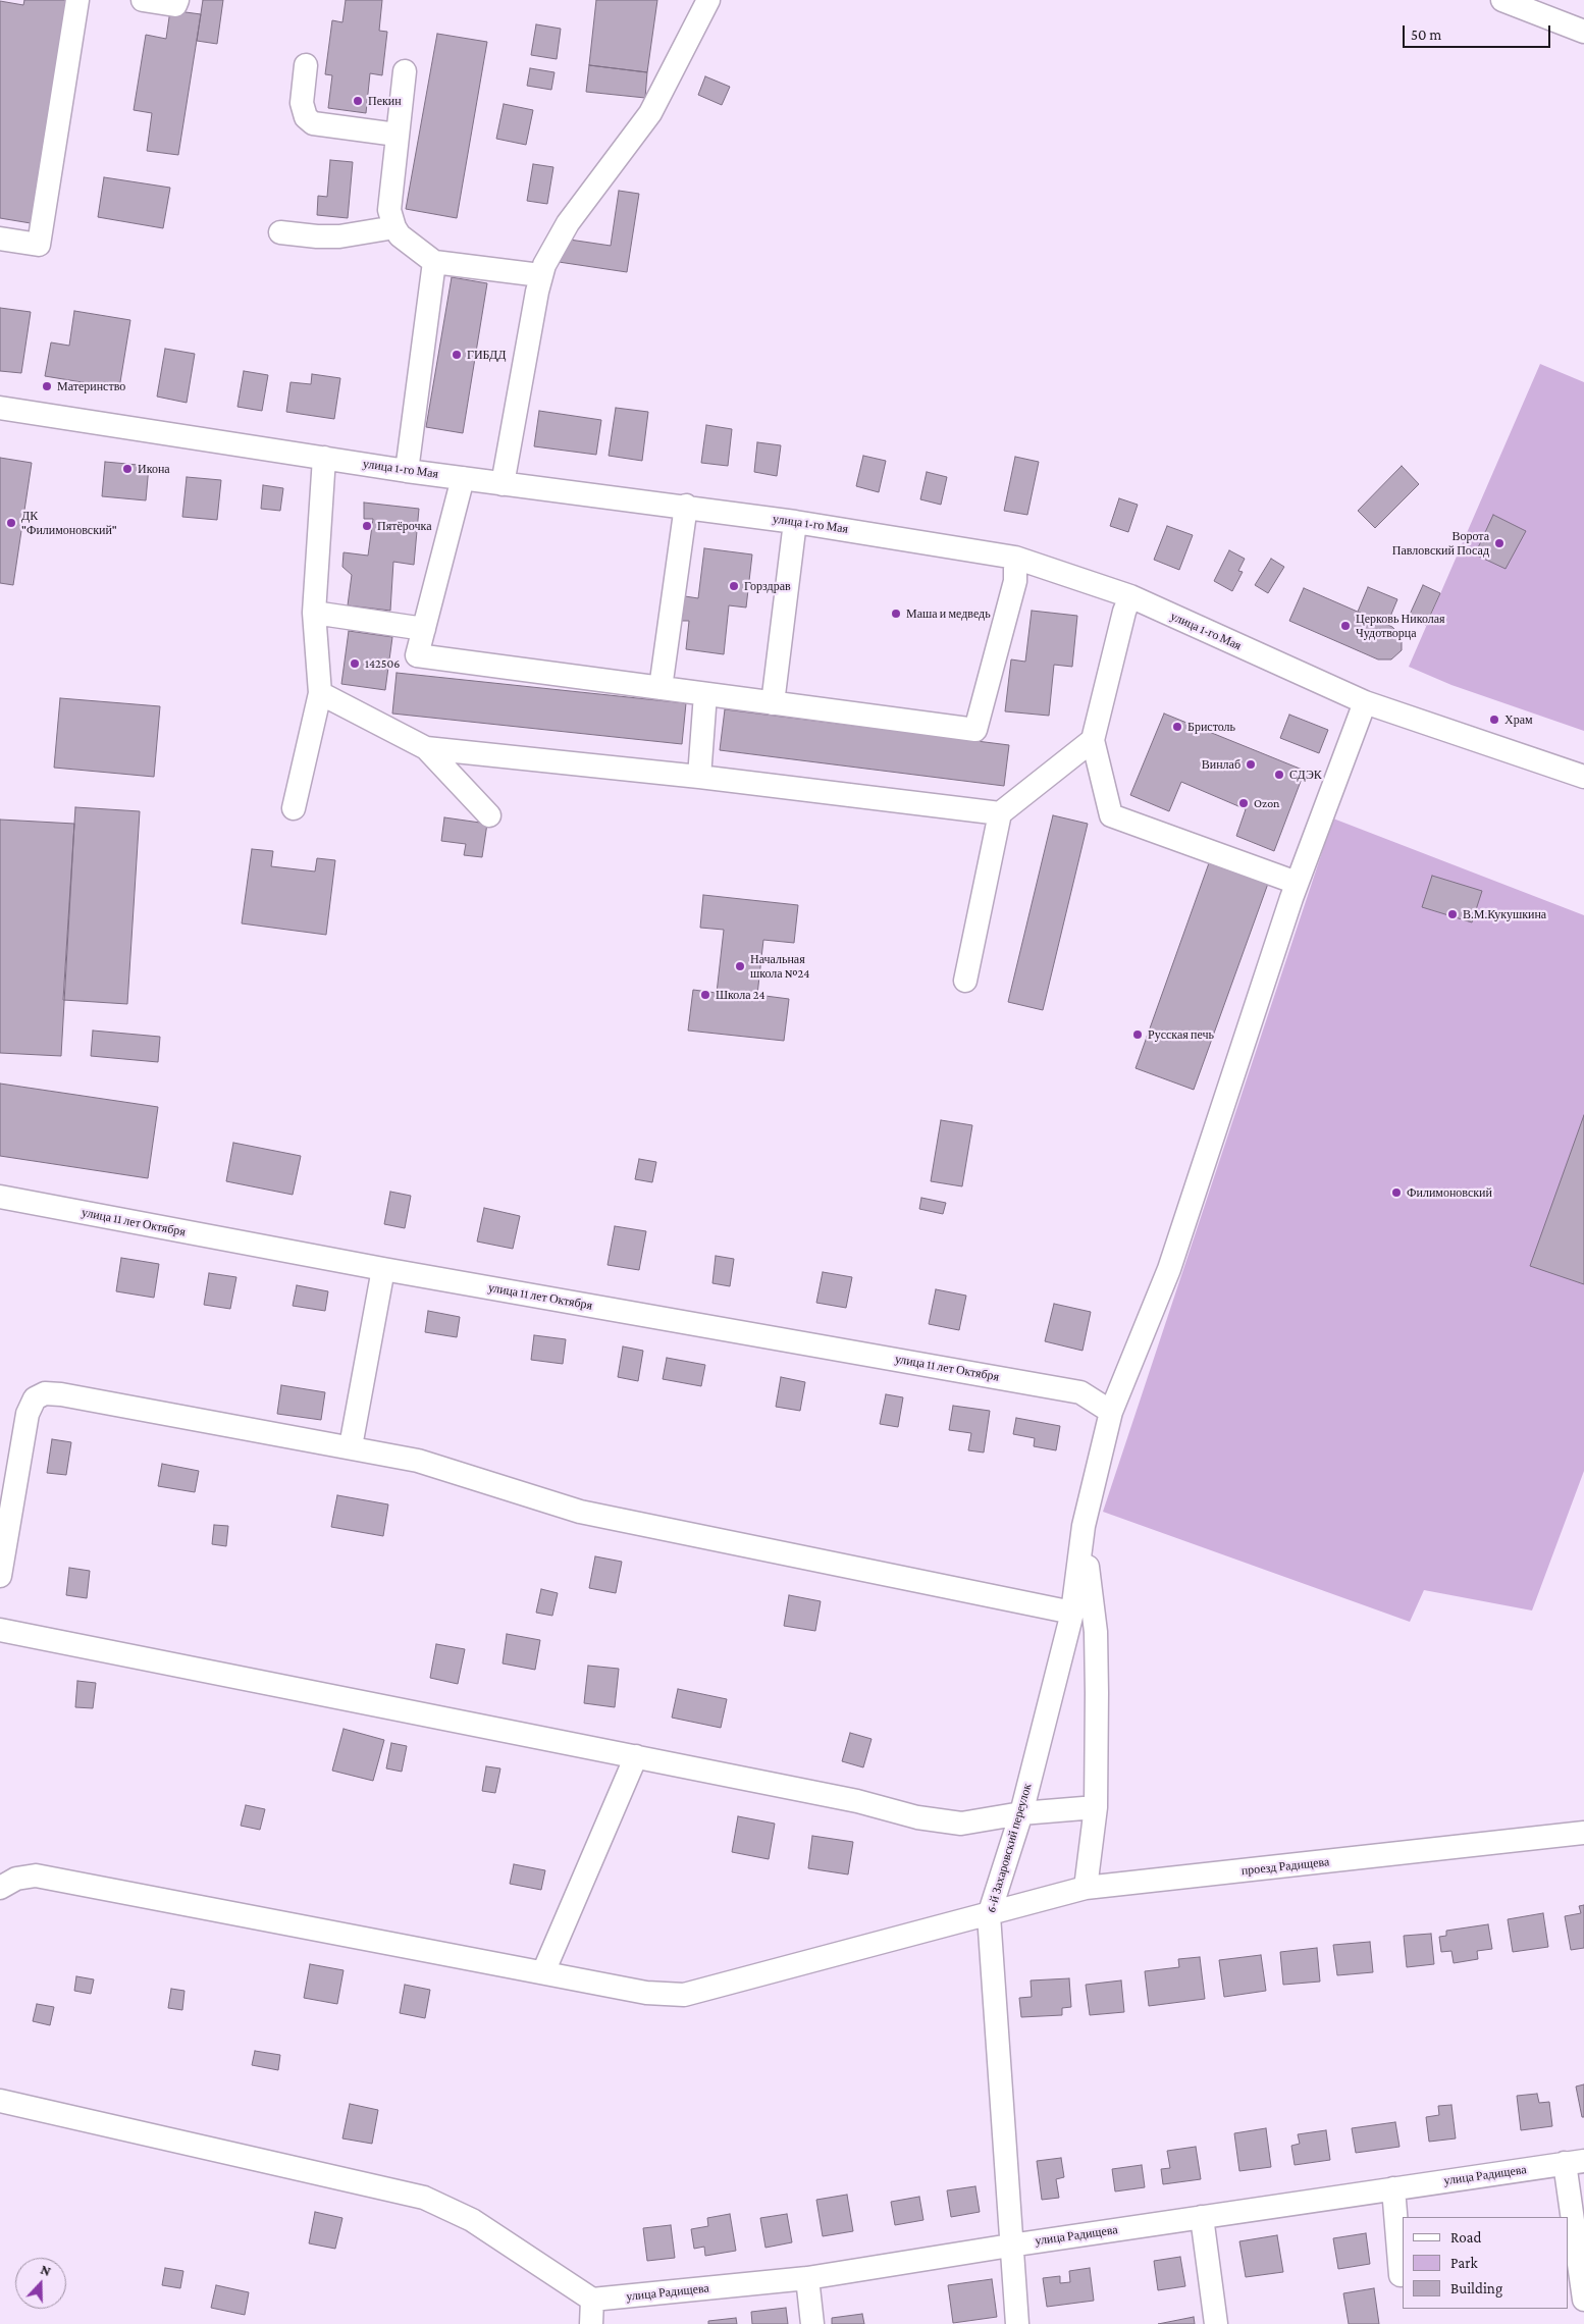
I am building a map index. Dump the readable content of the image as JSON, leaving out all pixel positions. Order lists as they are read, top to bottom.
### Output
{
  "streets": {
    "street": [
      "улица 1-го Мая",
      "улица 11 лет Октября",
      "6-й Захаровский переулок",
      "проезд Радищева",
      "улица Радищева"
    ]
  },
  "crossings": [
    ["улица 1-го Мая", "6-й Захаровский переулок"],
    ["улица 11 лет Октября", "6-й Захаровский переулок"],
    ["6-й Захаровский переулок", "проезд Радищева"],
    ["6-й Захаровский переулок", "улица Радищева"]
  ],
  "places": [
    "Пекин",
    "ГИБДД",
    "Материнство",
    "Икона",
    "ДК \"Филимоновский\"",
    "Пятёрочка",
    "Ворота Павловский Посад",
    "Горздрав",
    "Маша и медведь",
    "Церковь Николая Чудотворца",
    "142506",
    "Храм",
    "Бристоль",
    "Винлаб",
    "СДЭК",
    "Ozon",
    "В.М.Кукушкина",
    "Начальная школа №24",
    "Школа 24",
    "Русская печь",
    "Филимоновский"
  ],
  "legend": ["Road", "Park", "Building"],
  "scale_bar": "50 m",
  "north": "top"
}
